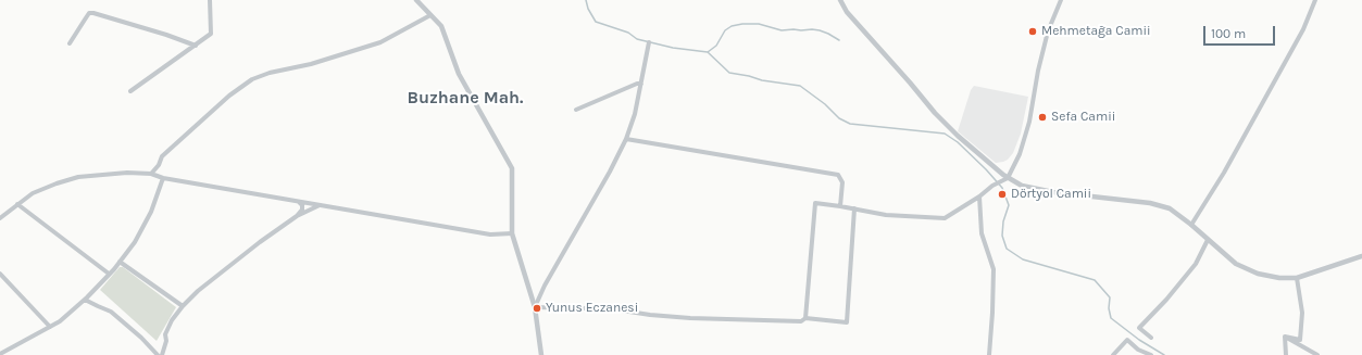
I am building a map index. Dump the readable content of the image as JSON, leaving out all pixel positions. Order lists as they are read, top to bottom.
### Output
{
  "districts": ["Buzhane Mah."],
  "places": [
    "Mehmetağa Camii",
    "Sefa Camii",
    "Dörtyol Camii",
    "Yunus Eczanesi"
  ],
  "scale_bar": "100 m"
}
